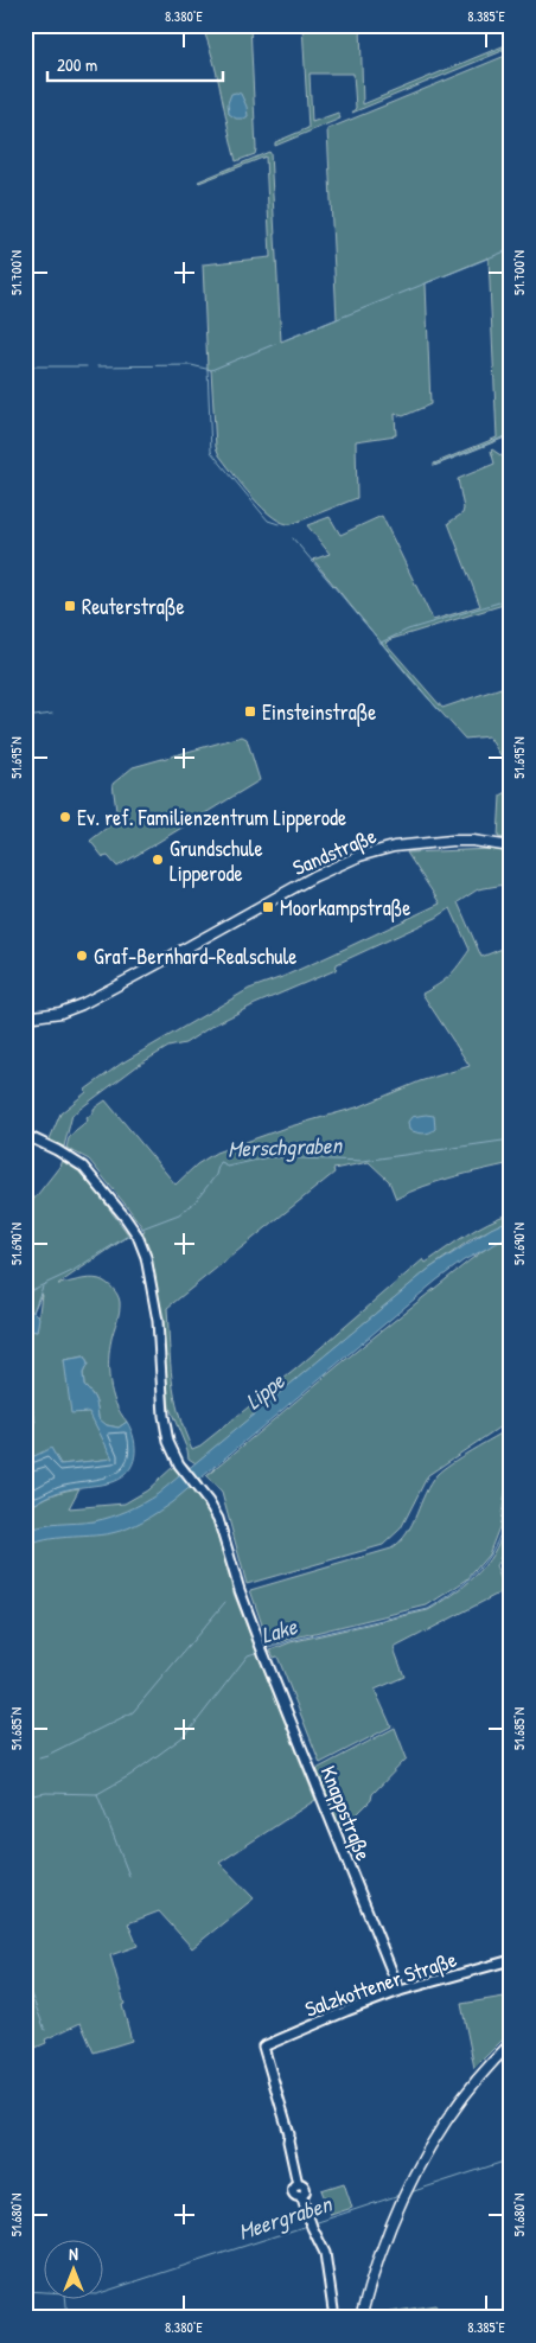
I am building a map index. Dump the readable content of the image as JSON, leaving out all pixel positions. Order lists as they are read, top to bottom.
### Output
{
  "streets": {
    "main road": ["Sandstraße"],
    "street": ["Knappstraße", "Salzkottener Straße"]
  },
  "crossings": [
    ["Knappstraße", "Salzkottener Straße"]
  ],
  "water": [
    "Merschgraben",
    "Lippe",
    "Lake",
    "Meergraben"
  ],
  "places": {
    "transit": ["Reuterstraße", "Einsteinstraße", "Moorkampstraße"],
    "other": ["Ev. ref. Familienzentrum Lipperode", "Grundschule Lipperode", "Graf-Bernhard-Realschule"]
  },
  "scale_bar": "200 m",
  "north": "top",
  "coordinates": [
    "8.380°E",
    "8.385°E",
    "51.700°N",
    "51.695°N",
    "51.690°N",
    "51.685°N",
    "51.680°N"
  ]
}
